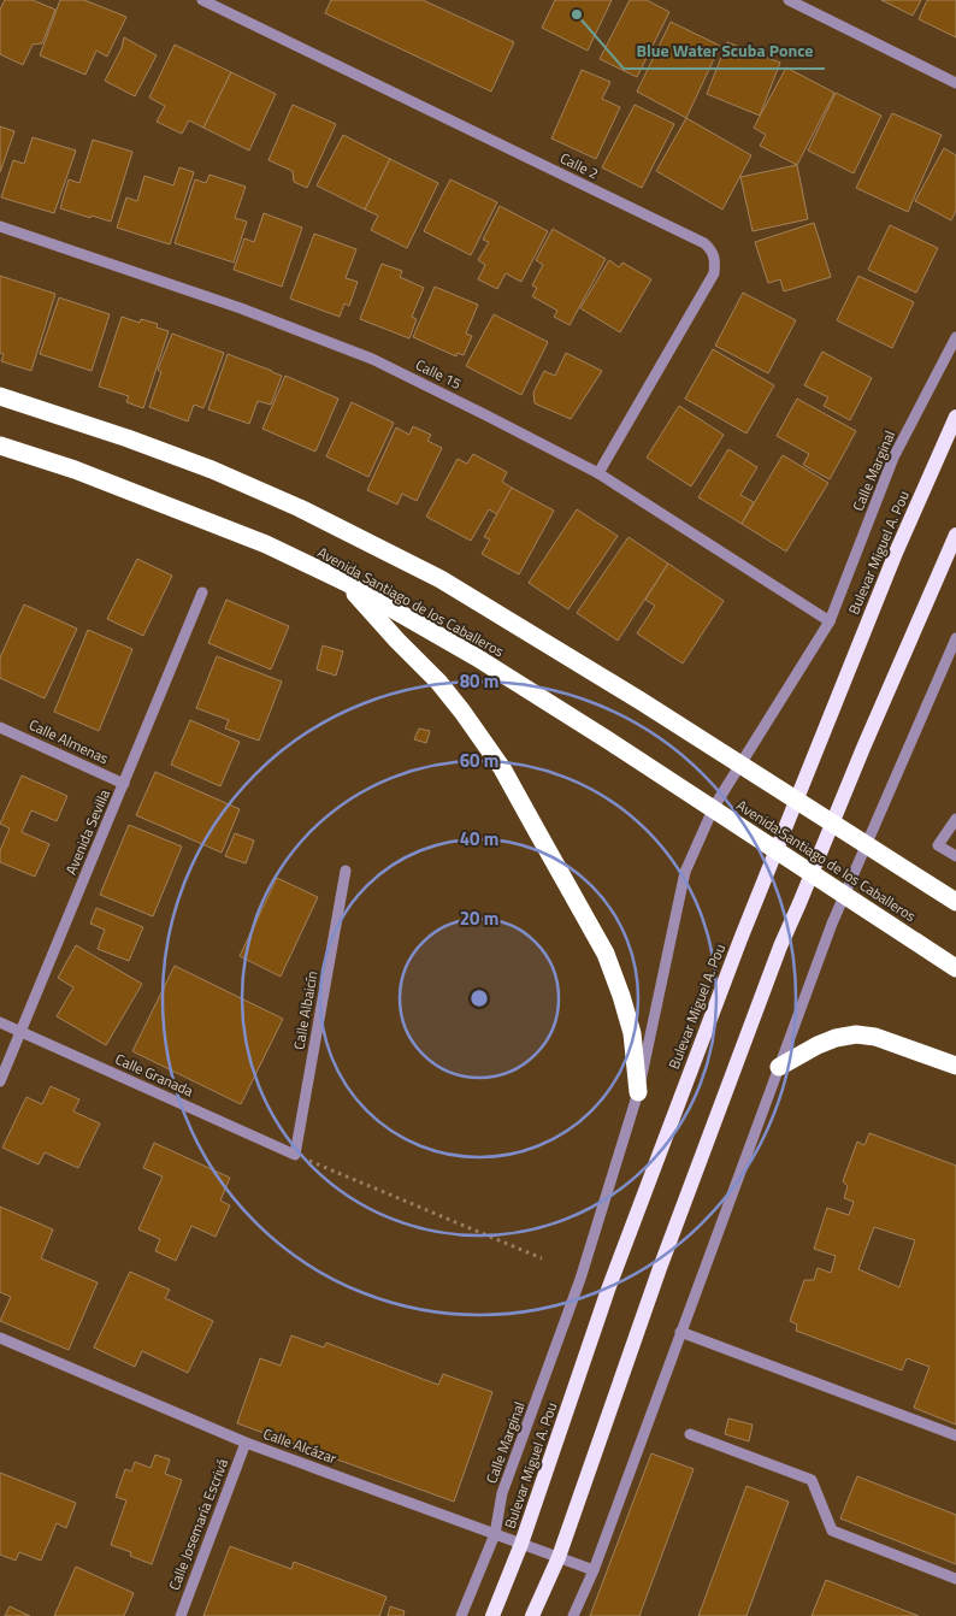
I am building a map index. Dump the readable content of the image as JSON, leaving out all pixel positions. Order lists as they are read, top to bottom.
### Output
{
  "streets": {
    "highway": ["Avenida Santiago de los Caballeros"],
    "main road": ["Bulevar Miguel A. Pou"],
    "street": [
      "Calle 2",
      "Calle 15",
      "Calle Marginal",
      "Calle Almenas",
      "Avenida Sevilla",
      "Calle Albaicín",
      "Calle Granada",
      "Calle Alcázar",
      "Calle Josemaría Escrivá"
    ]
  },
  "crossings": [
    ["Calle 2", "Calle 15"],
    ["Calle 15", "Calle Marginal"],
    ["Calle Marginal", "Calle Alcázar"],
    ["Bulevar Miguel A. Pou", "Calle Alcázar"],
    ["Calle Almenas", "Avenida Sevilla"],
    ["Avenida Sevilla", "Calle Granada"],
    ["Calle Albaicín", "Calle Granada"],
    ["Calle Alcázar", "Calle Josemaría Escrivá"]
  ],
  "places": ["Blue Water Scuba Ponce"],
  "rings": [
    "80 m",
    "60 m",
    "40 m",
    "20 m"
  ]
}
